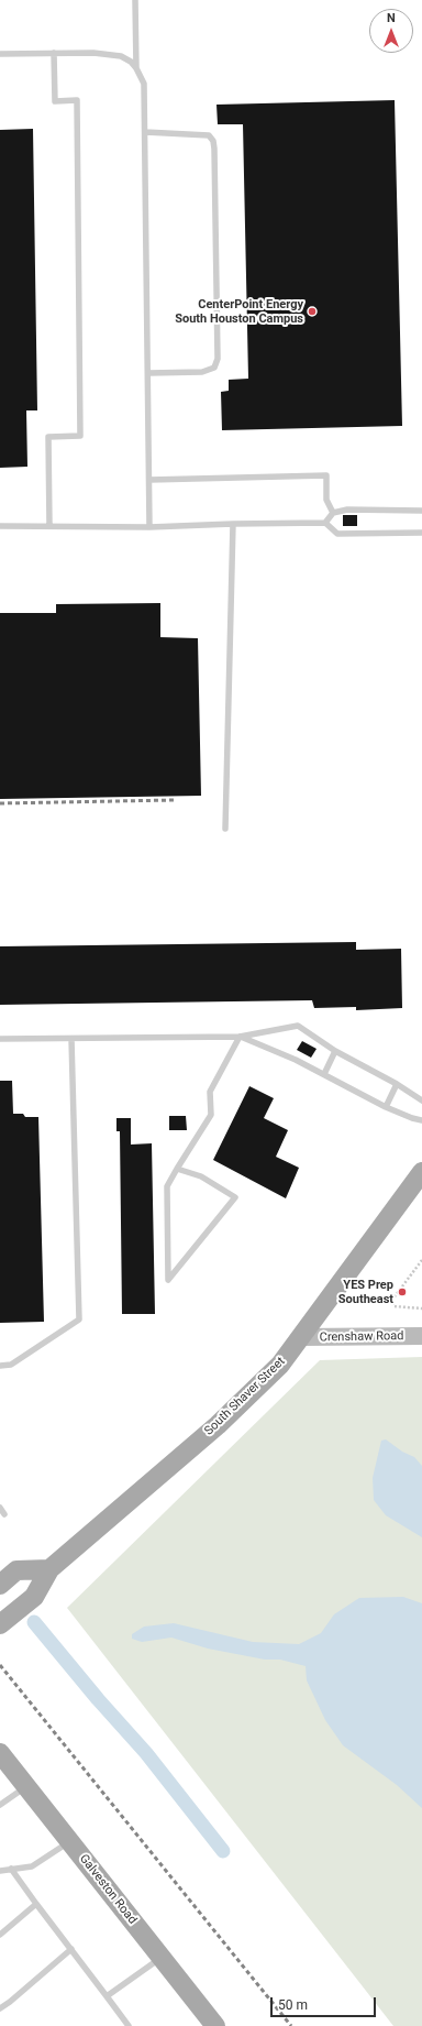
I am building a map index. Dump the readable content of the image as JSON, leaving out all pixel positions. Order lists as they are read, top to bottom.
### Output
{
  "streets": {
    "main road": ["Crenshaw Road", "South Shaver Street", "Galveston Road"]
  },
  "crossings": [
    ["Crenshaw Road", "South Shaver Street"]
  ],
  "places": ["CenterPoint Energy South Houston Campus", "YES Prep Southeast"],
  "scale_bar": "50 m",
  "north": "top"
}
